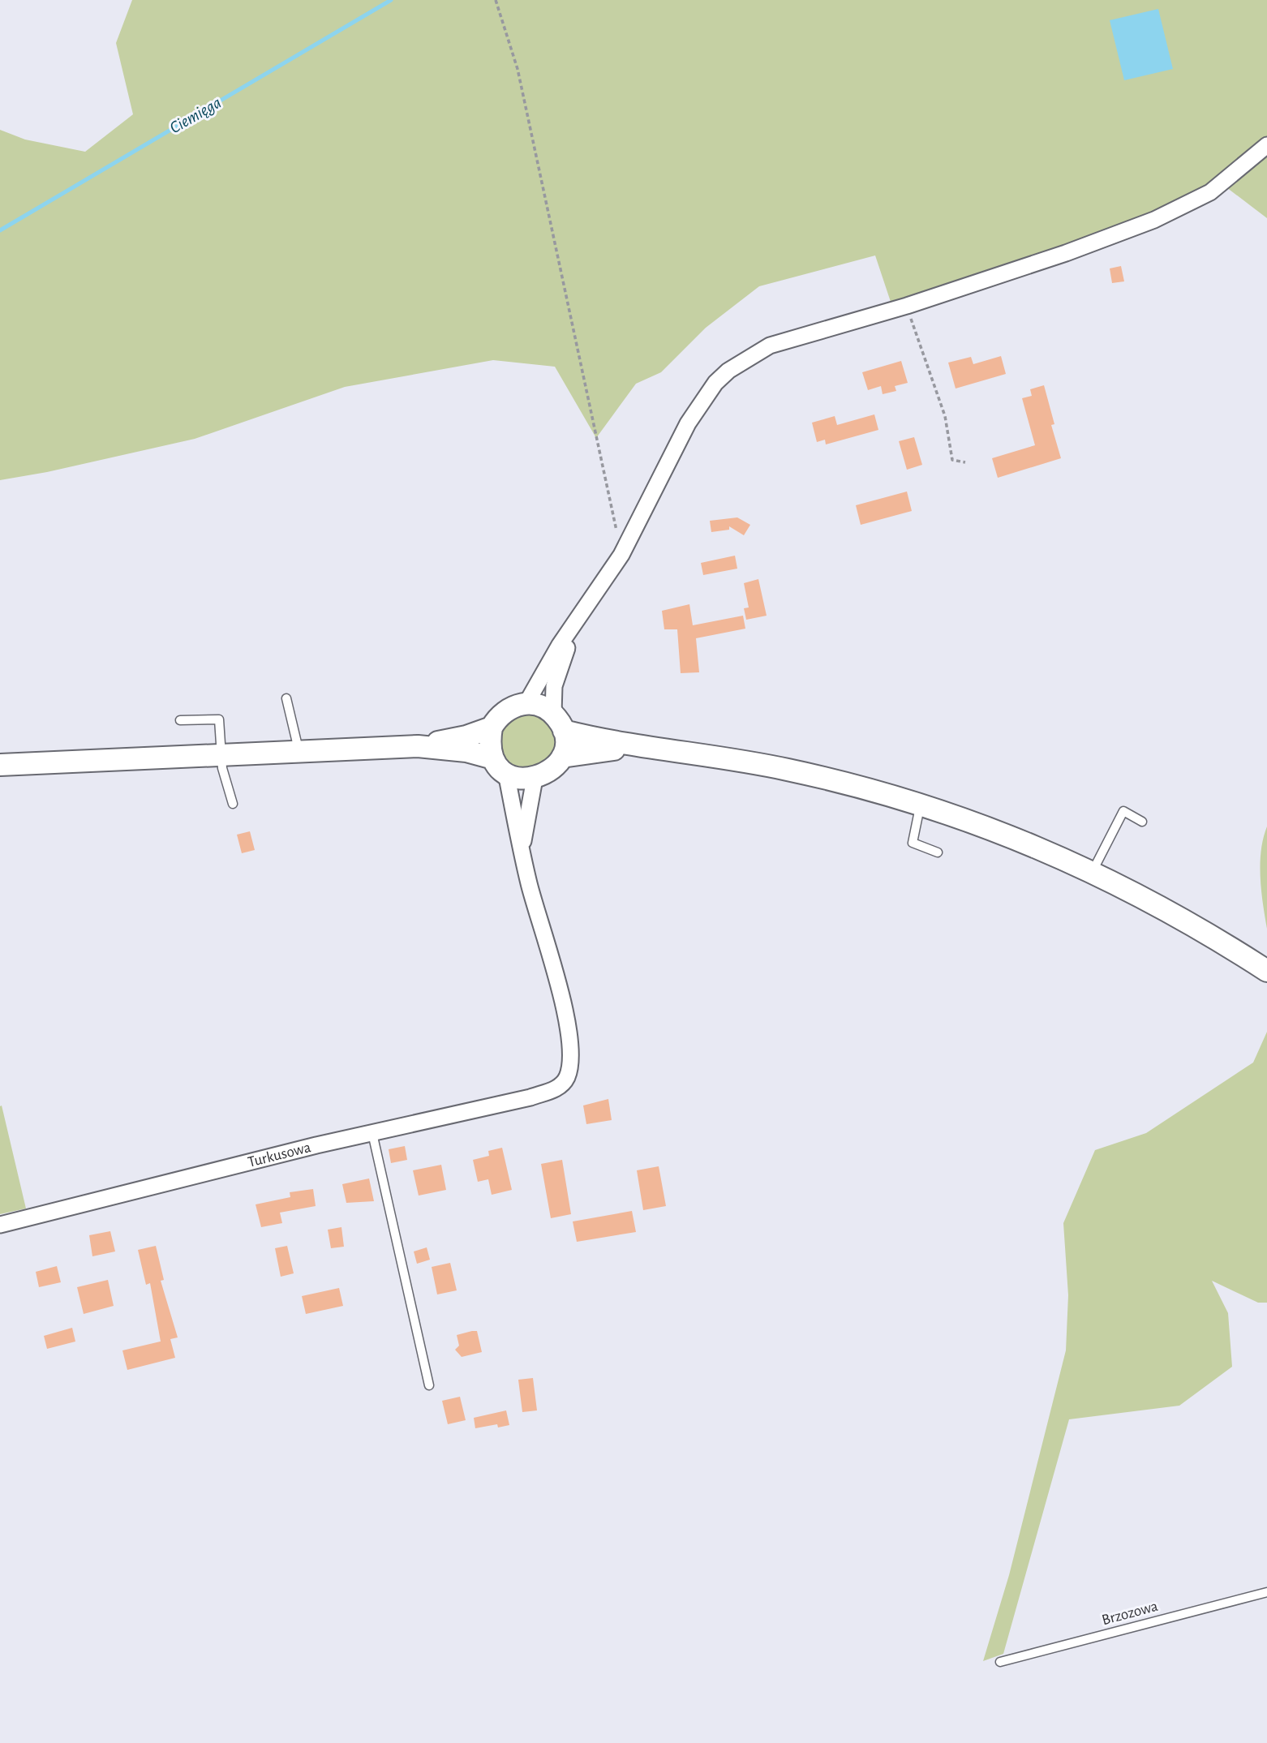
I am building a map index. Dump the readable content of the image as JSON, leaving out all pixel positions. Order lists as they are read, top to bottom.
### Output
{
  "streets": {
    "street": ["Turkusowa"],
    "lane": ["Brzozowa"]
  },
  "water": ["Ciemięga"]
}
